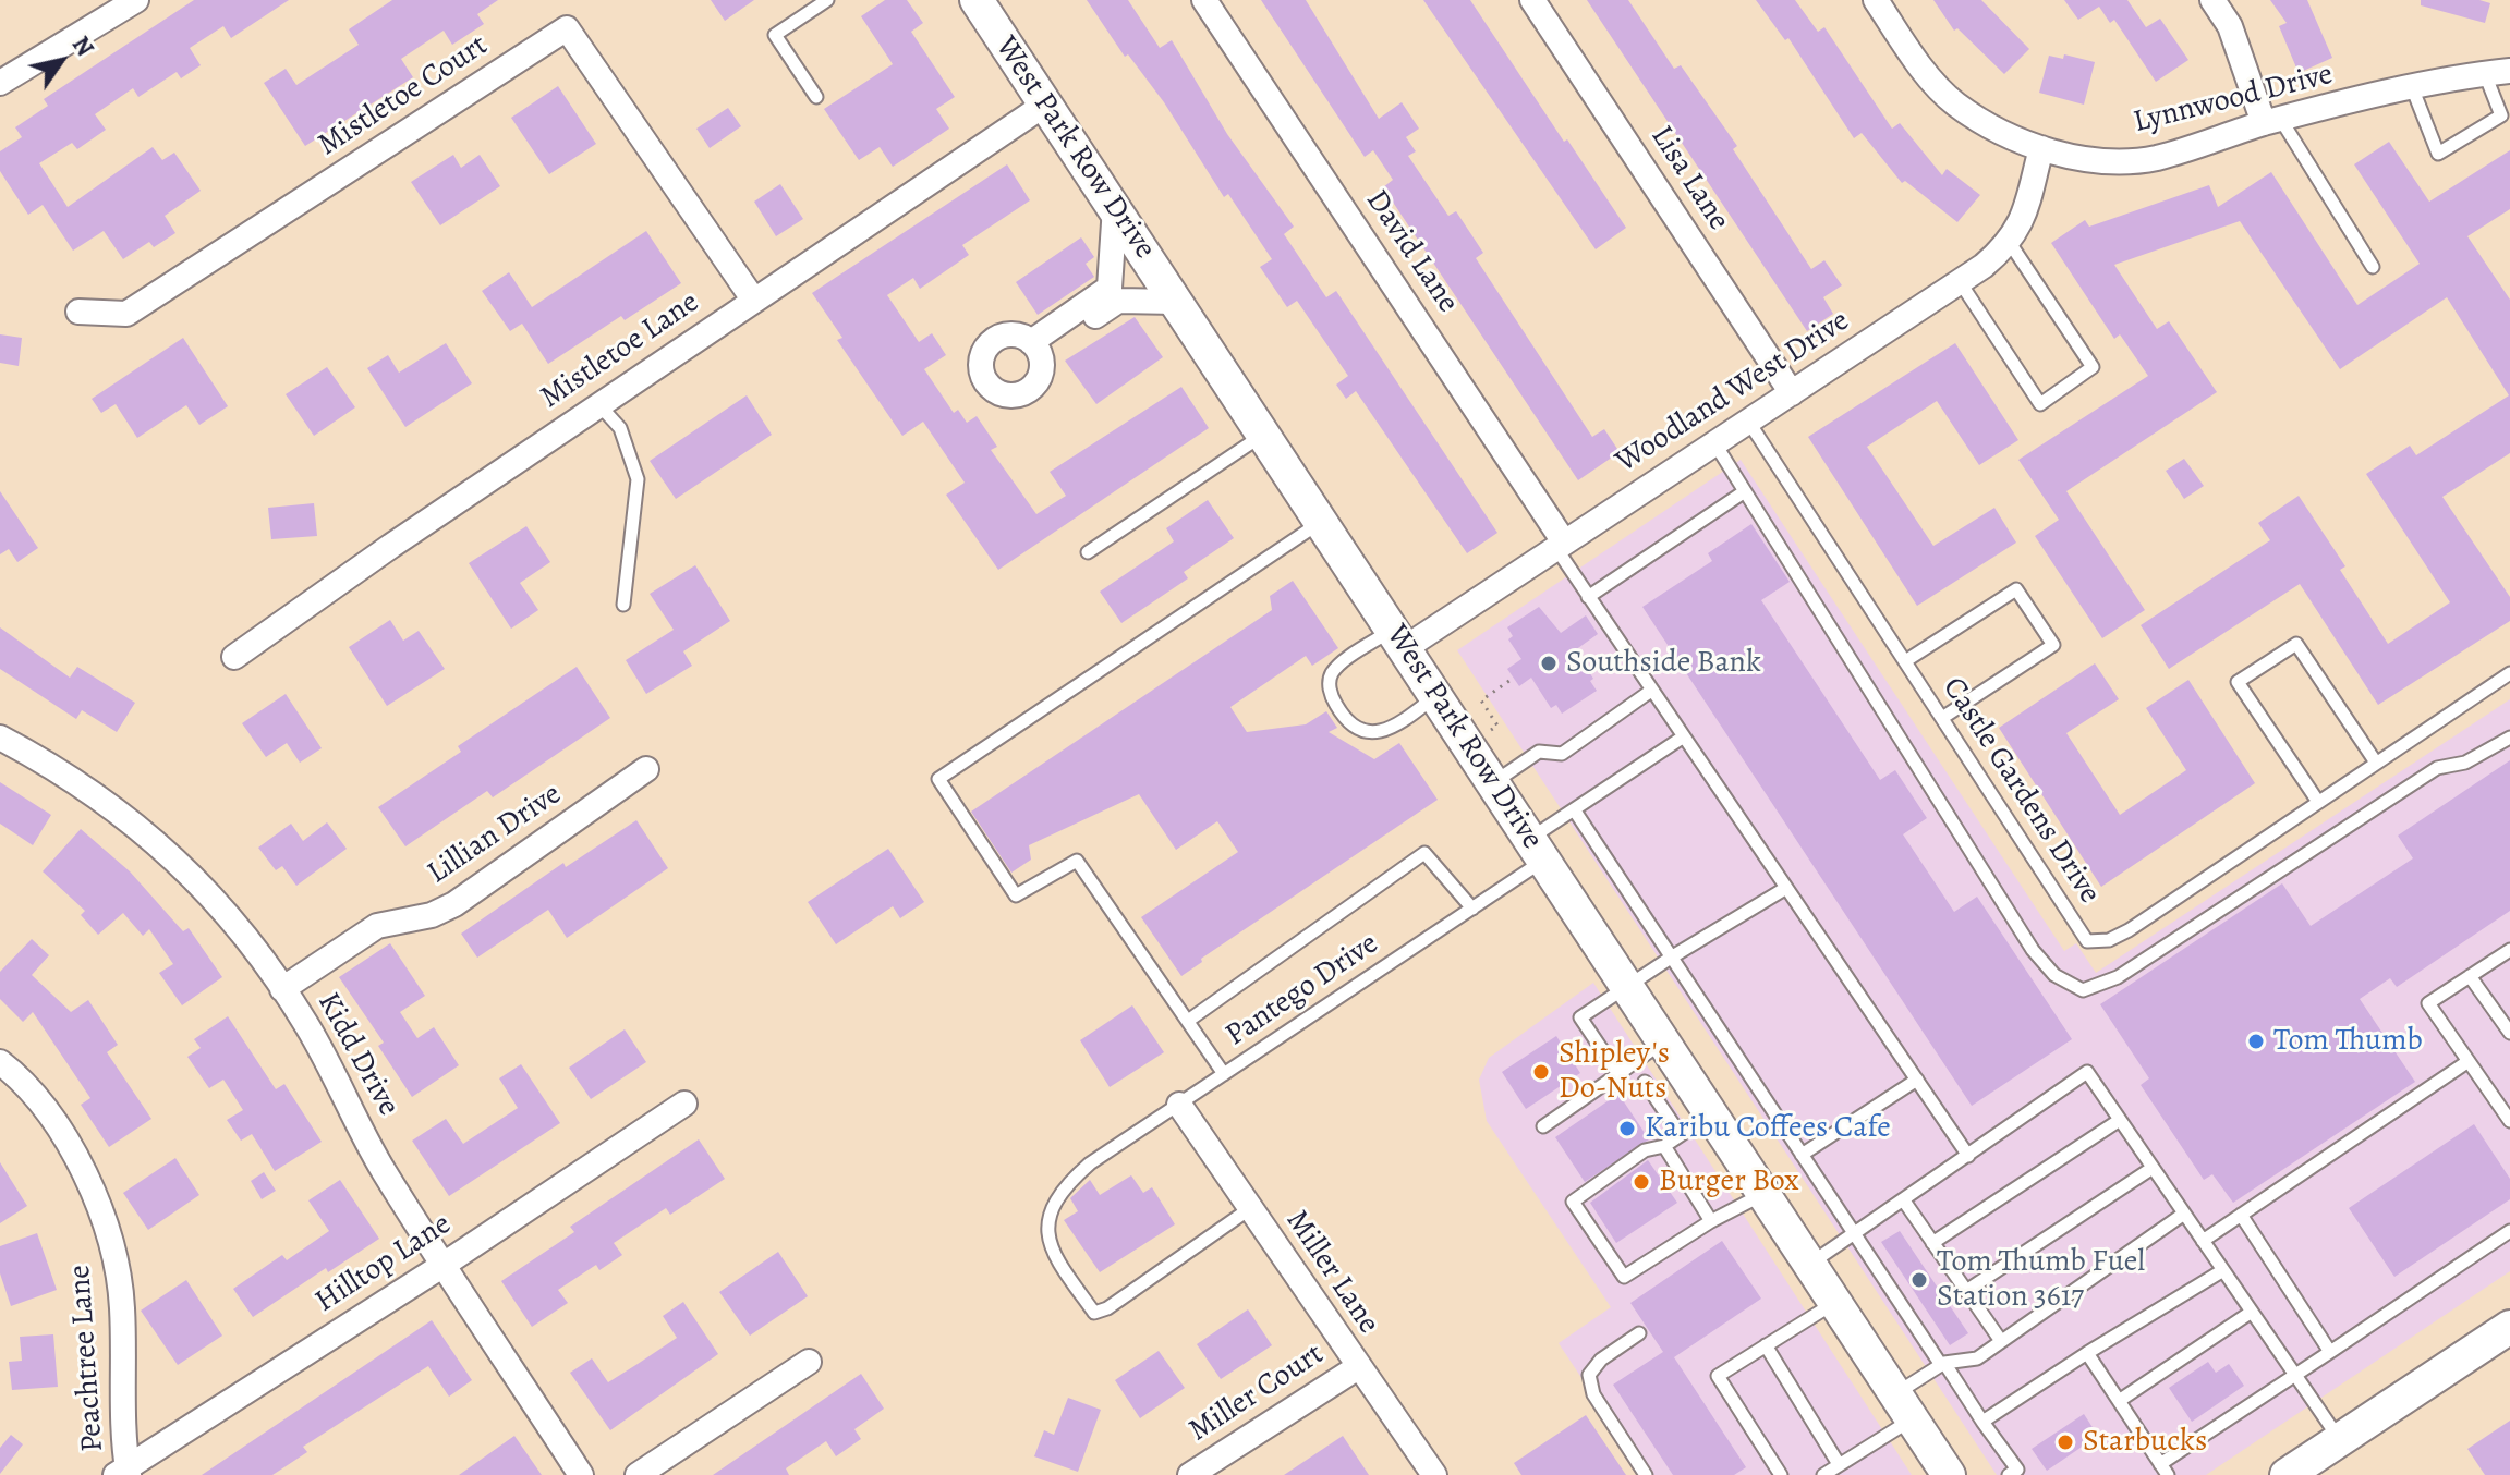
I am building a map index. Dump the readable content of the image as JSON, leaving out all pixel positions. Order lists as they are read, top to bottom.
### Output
{
  "streets": {
    "main road": ["West Park Row Drive"],
    "street": [
      "Mistletoe Court",
      "Lynnwood Drive",
      "Lisa Lane",
      "David Lane",
      "Mistletoe Lane",
      "Woodland West Drive",
      "Lillian Drive",
      "Kidd Drive",
      "Hilltop Lane",
      "Miller Lane",
      "Peachtree Lane",
      "Miller Court"
    ],
    "lane": ["Castle Gardens Drive", "Pantego Drive"]
  },
  "crossings": [
    ["Mistletoe Court", "Mistletoe Lane"],
    ["Lynnwood Drive", "Woodland West Drive"],
    ["West Park Row Drive", "Mistletoe Lane"],
    ["West Park Row Drive", "Woodland West Drive"],
    ["West Park Row Drive", "Pantego Drive"],
    ["Lisa Lane", "Woodland West Drive"],
    ["David Lane", "Woodland West Drive"],
    ["Woodland West Drive", "Castle Gardens Drive"],
    ["Lillian Drive", "Kidd Drive"],
    ["Pantego Drive", "Miller Lane"],
    ["Kidd Drive", "Hilltop Lane"],
    ["Hilltop Lane", "Peachtree Lane"],
    ["Miller Lane", "Miller Court"]
  ],
  "places": [
    "Southside Bank",
    "Tom Thumb",
    "Shipley's Do-Nuts",
    "Karibu Coffees Cafe",
    "Burger Box",
    "Tom Thumb Fuel Station 3617",
    "Starbucks"
  ],
  "north": "top right"
}
